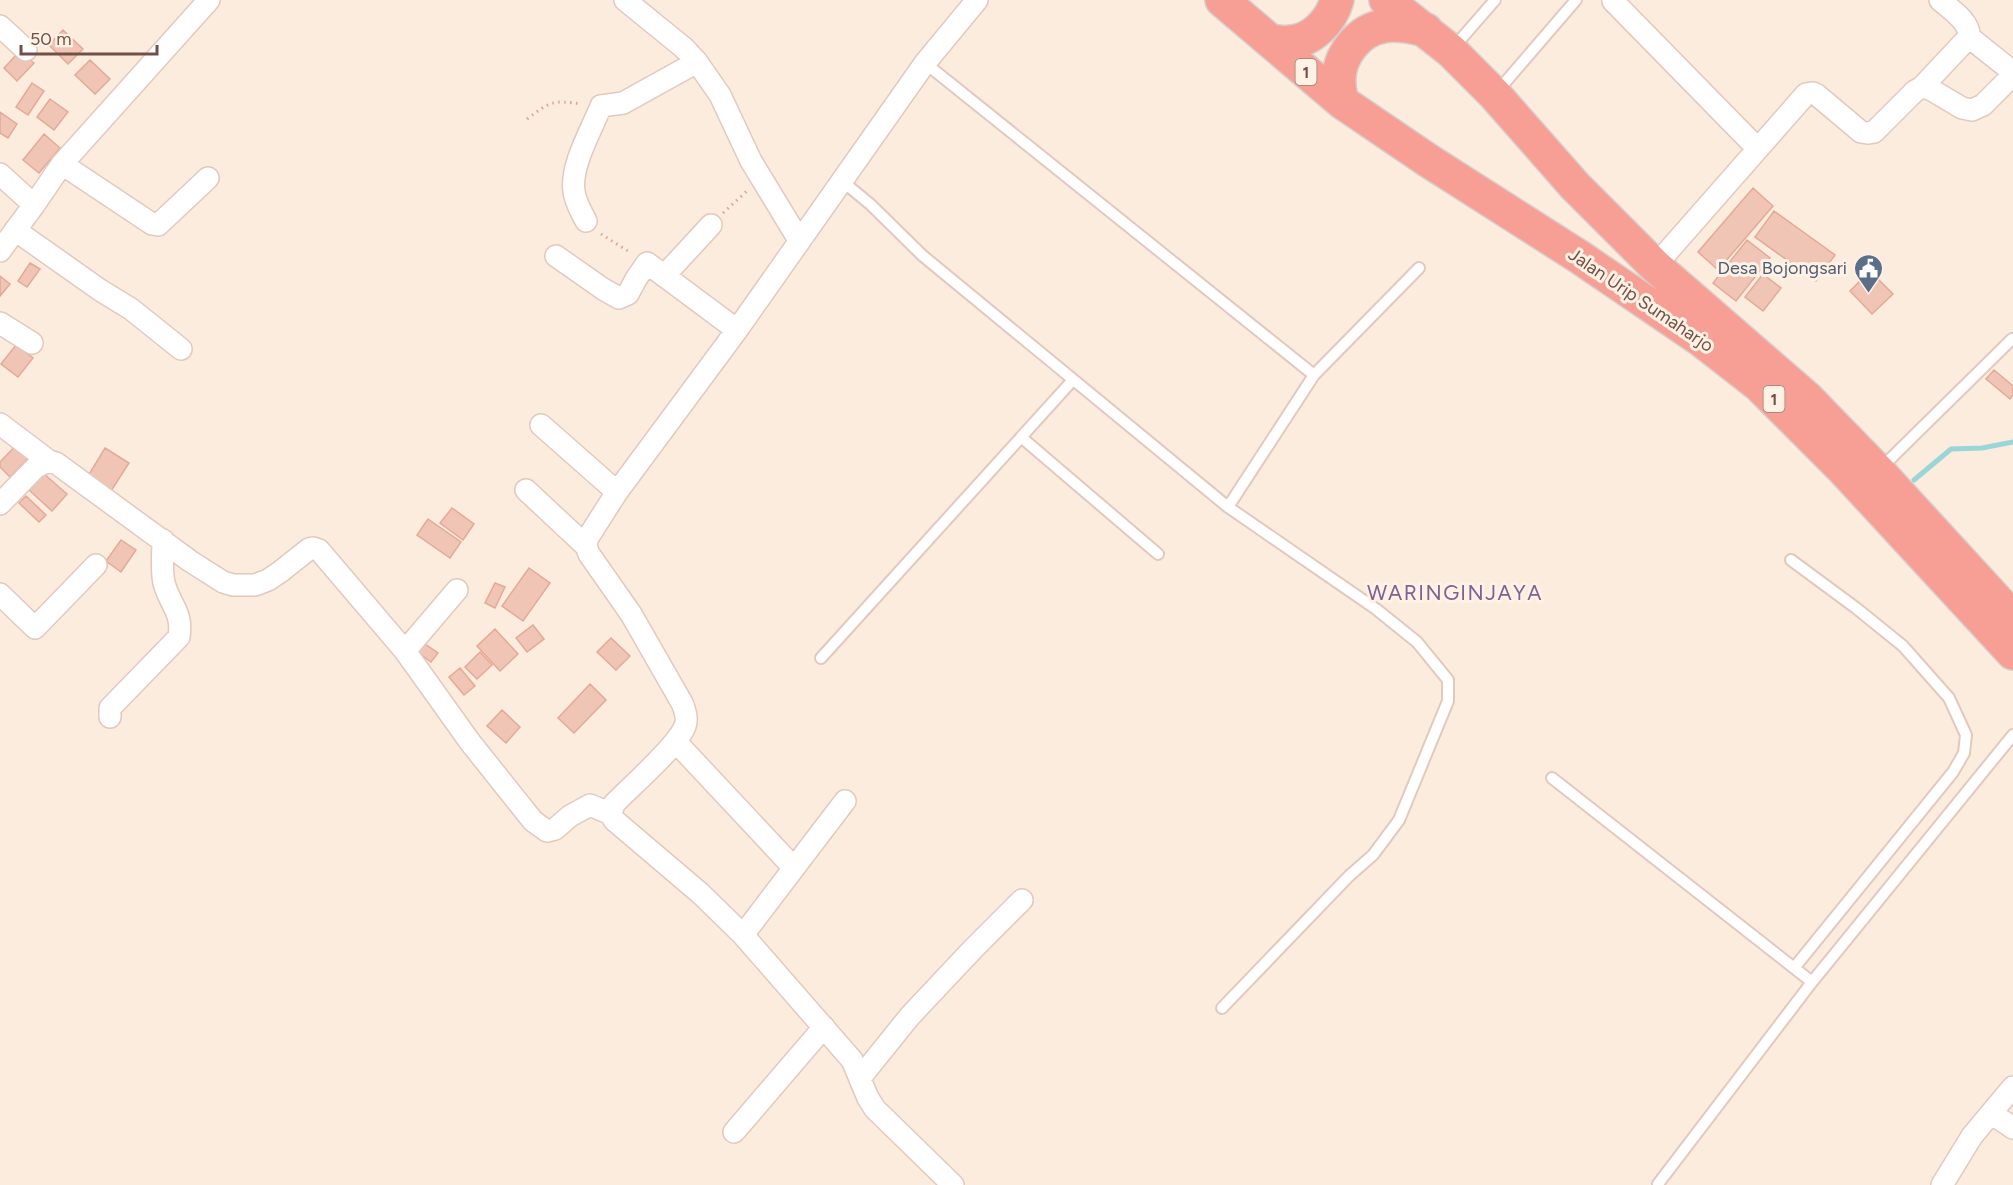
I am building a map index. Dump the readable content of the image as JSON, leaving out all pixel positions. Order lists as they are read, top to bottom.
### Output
{
  "streets": {
    "highway": ["1", "Jalan Urip Sumaharjo"]
  },
  "districts": ["WARINGINJAYA"],
  "places": {
    "public building": ["Desa Bojongsari"]
  },
  "scale_bar": "50 m"
}
